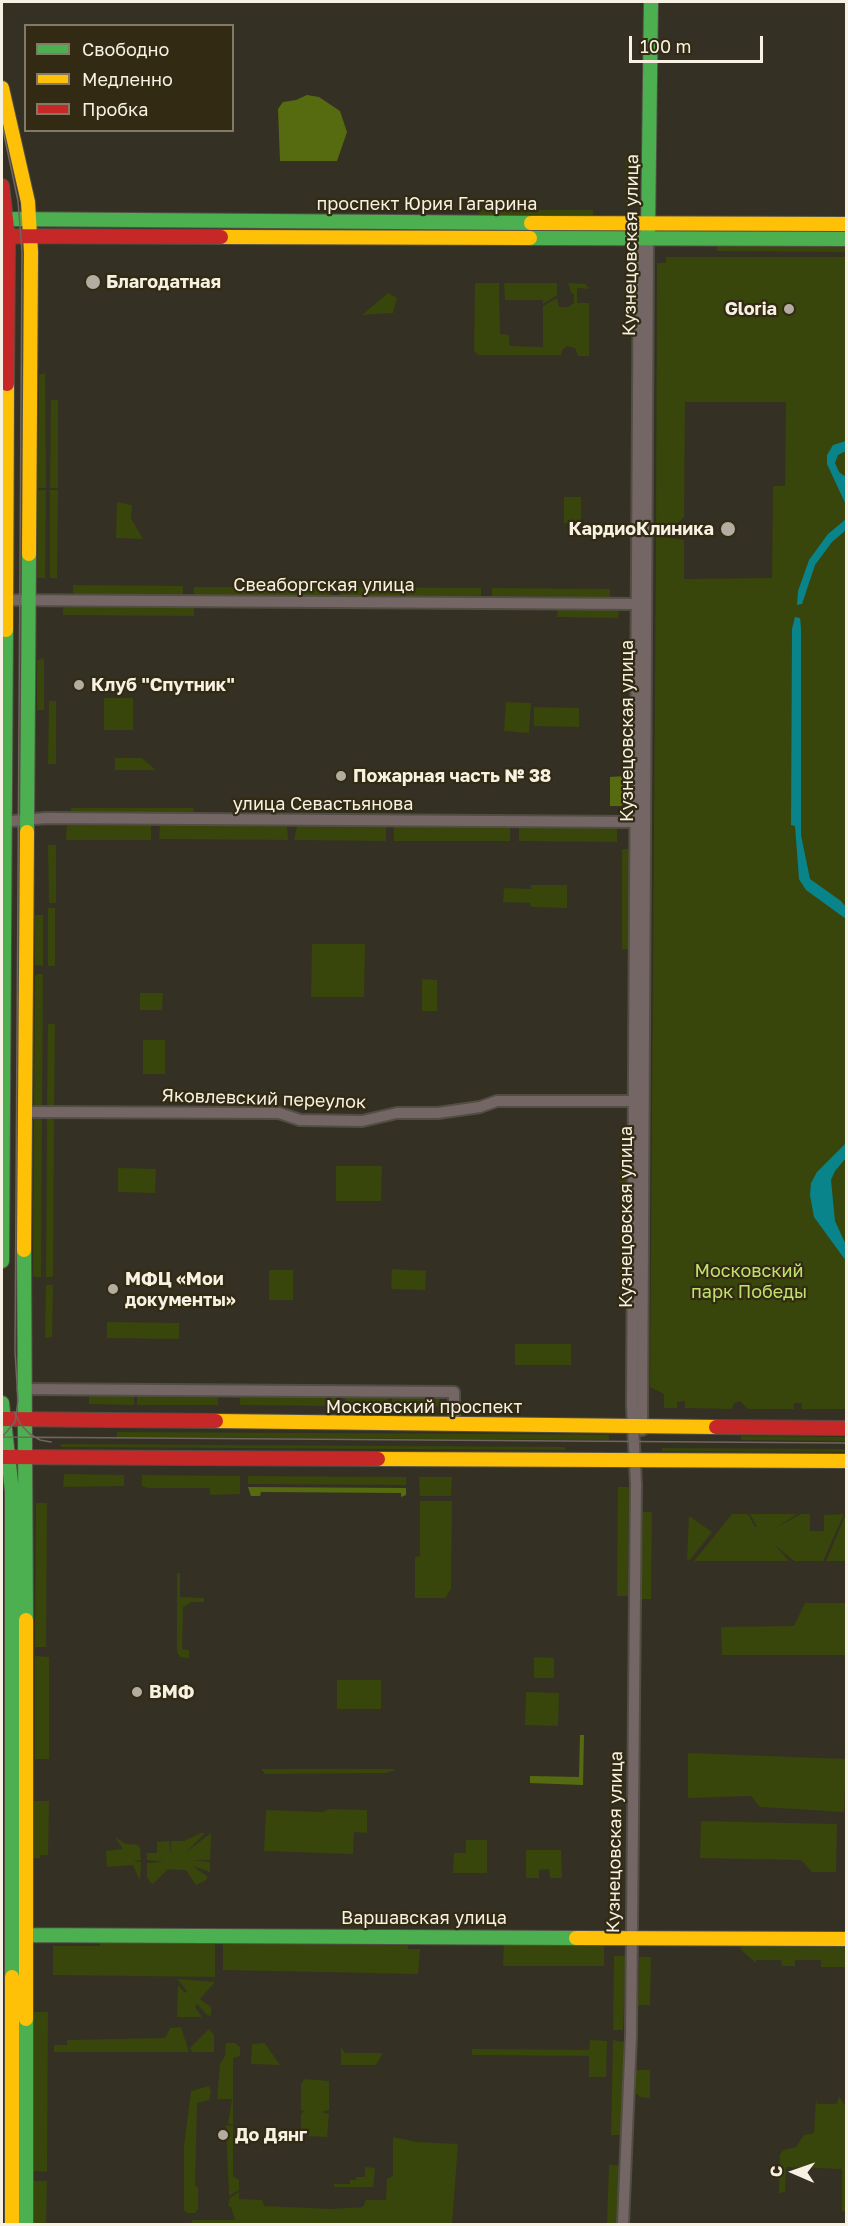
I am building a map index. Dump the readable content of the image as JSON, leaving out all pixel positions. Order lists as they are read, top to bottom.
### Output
{
  "streets": {
    "main road": [
      "проспект Юрия Гагарина",
      "Кузнецовская улица",
      "Московский проспект",
      "Варшавская улица"
    ],
    "street": ["Свеаборгская улица", "улица Севастьянова", "Яковлевский переулок"]
  },
  "crossings": [
    ["проспект Юрия Гагарина", "Кузнецовская улица"],
    ["Кузнецовская улица", "Свеаборгская улица"],
    ["Кузнецовская улица", "улица Севастьянова"],
    ["Кузнецовская улица", "Яковлевский переулок"],
    ["Кузнецовская улица", "Московский проспект"],
    ["Кузнецовская улица", "Варшавская улица"]
  ],
  "parks": ["Московский парк Победы"],
  "places": [
    "Благодатная",
    "Gloria",
    "КардиоКлиника",
    "Клуб \"Спутник\"",
    "Пожарная часть № 38",
    "МФЦ «Мои документы»",
    "ВМФ",
    "До Дянг"
  ],
  "legend": ["Свободно", "Медленно", "Пробка"],
  "scale_bar": "100 m",
  "north": "left"
}
